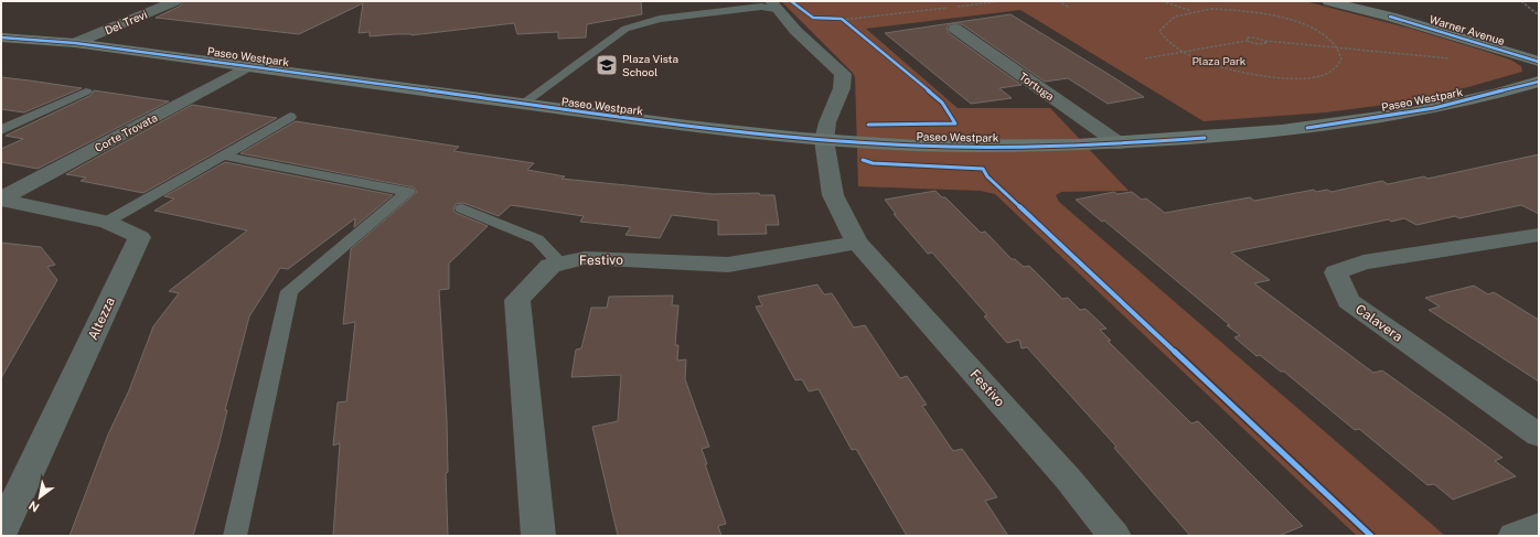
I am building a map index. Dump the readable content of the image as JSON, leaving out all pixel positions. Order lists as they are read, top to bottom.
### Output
{
  "streets": {
    "street": [
      "Del Trevi",
      "Warner Avenue",
      "Paseo Westpark",
      "Tortuga",
      "Corte Trovata",
      "Festivo",
      "Altezza",
      "Calavera"
    ]
  },
  "crossings": [
    ["Del Trevi", "Paseo Westpark"],
    ["Paseo Westpark", "Tortuga"],
    ["Paseo Westpark", "Corte Trovata"],
    ["Paseo Westpark", "Festivo"],
    ["Corte Trovata", "Altezza"]
  ],
  "parks": ["Plaza Park"],
  "places": {
    "school or university": ["Plaza Vista School"]
  },
  "north": "bottom left"
}
